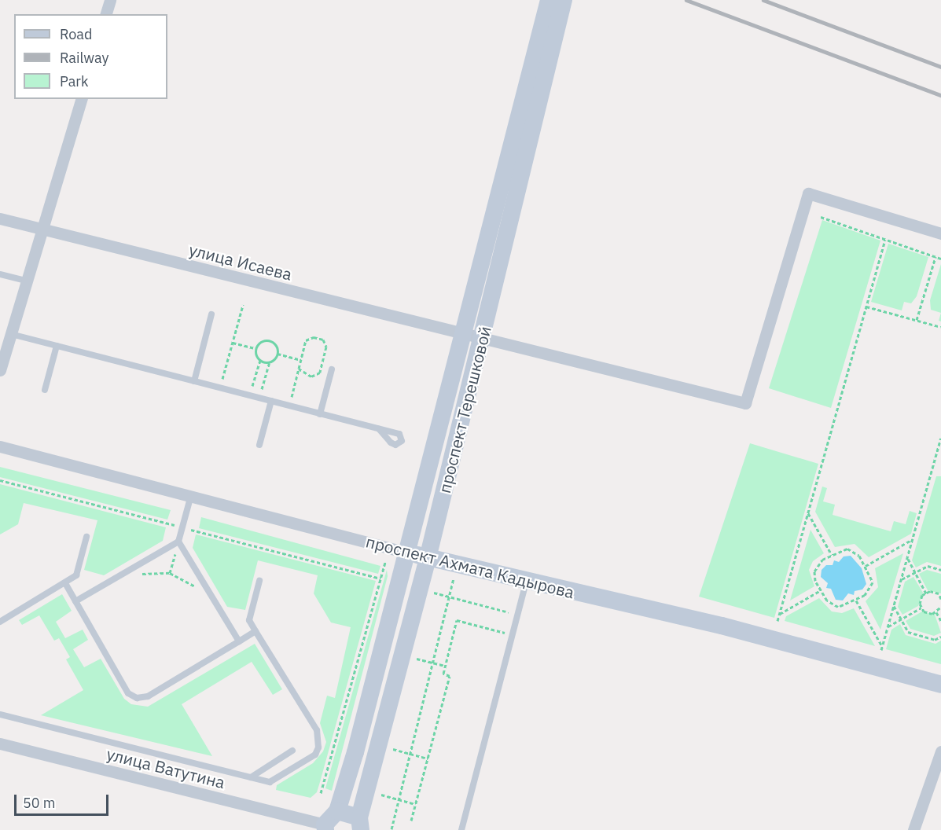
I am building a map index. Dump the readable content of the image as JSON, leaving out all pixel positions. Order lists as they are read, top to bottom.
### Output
{
  "streets": {
    "main road": ["проспект Терешковой", "проспект Ахмата Кадырова"],
    "street": ["улица Исаева", "улица Ватутина"]
  },
  "crossings": [
    ["улица Исаева", "проспект Терешковой"],
    ["проспект Терешковой", "проспект Ахмата Кадырова"]
  ],
  "legend": ["Road", "Railway", "Park"],
  "scale_bar": "50 m"
}
